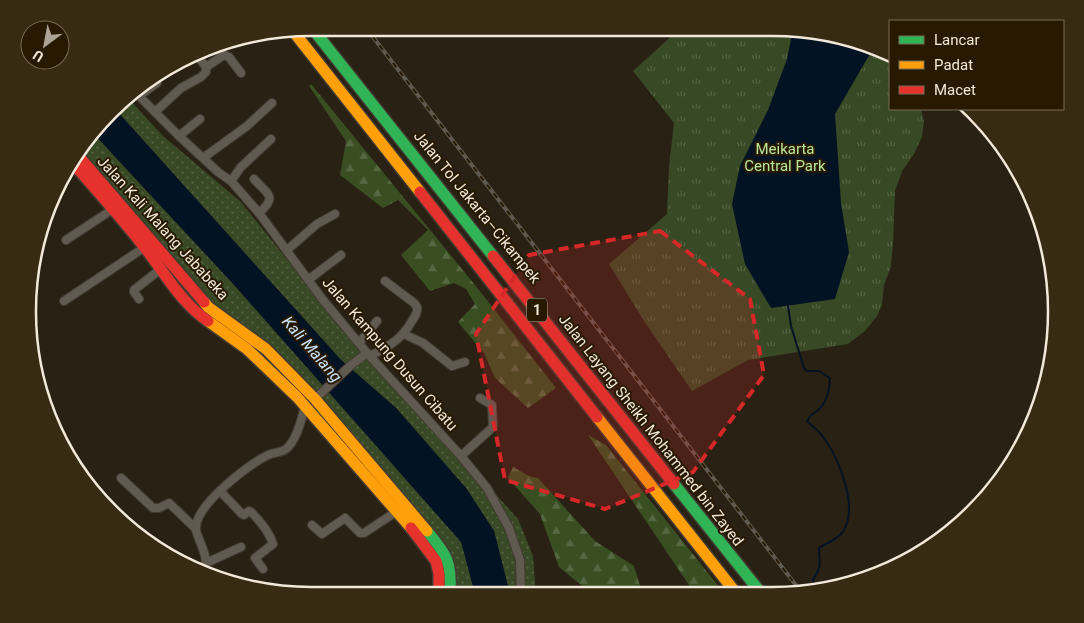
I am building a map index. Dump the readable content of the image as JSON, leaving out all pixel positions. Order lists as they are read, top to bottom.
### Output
{
  "streets": {
    "main road": ["Jalan Kali Malang Jababeka", "1", "Jalan Layang Sheikh Mohammed bin Zayed"],
    "street": ["Jalan Kampung Dusun Cibatu"]
  },
  "water": ["Kali Malang"],
  "parks": ["Meikarta Central Park"],
  "legend": ["Lancar", "Padat", "Macet"],
  "north": "bottom left"
}
